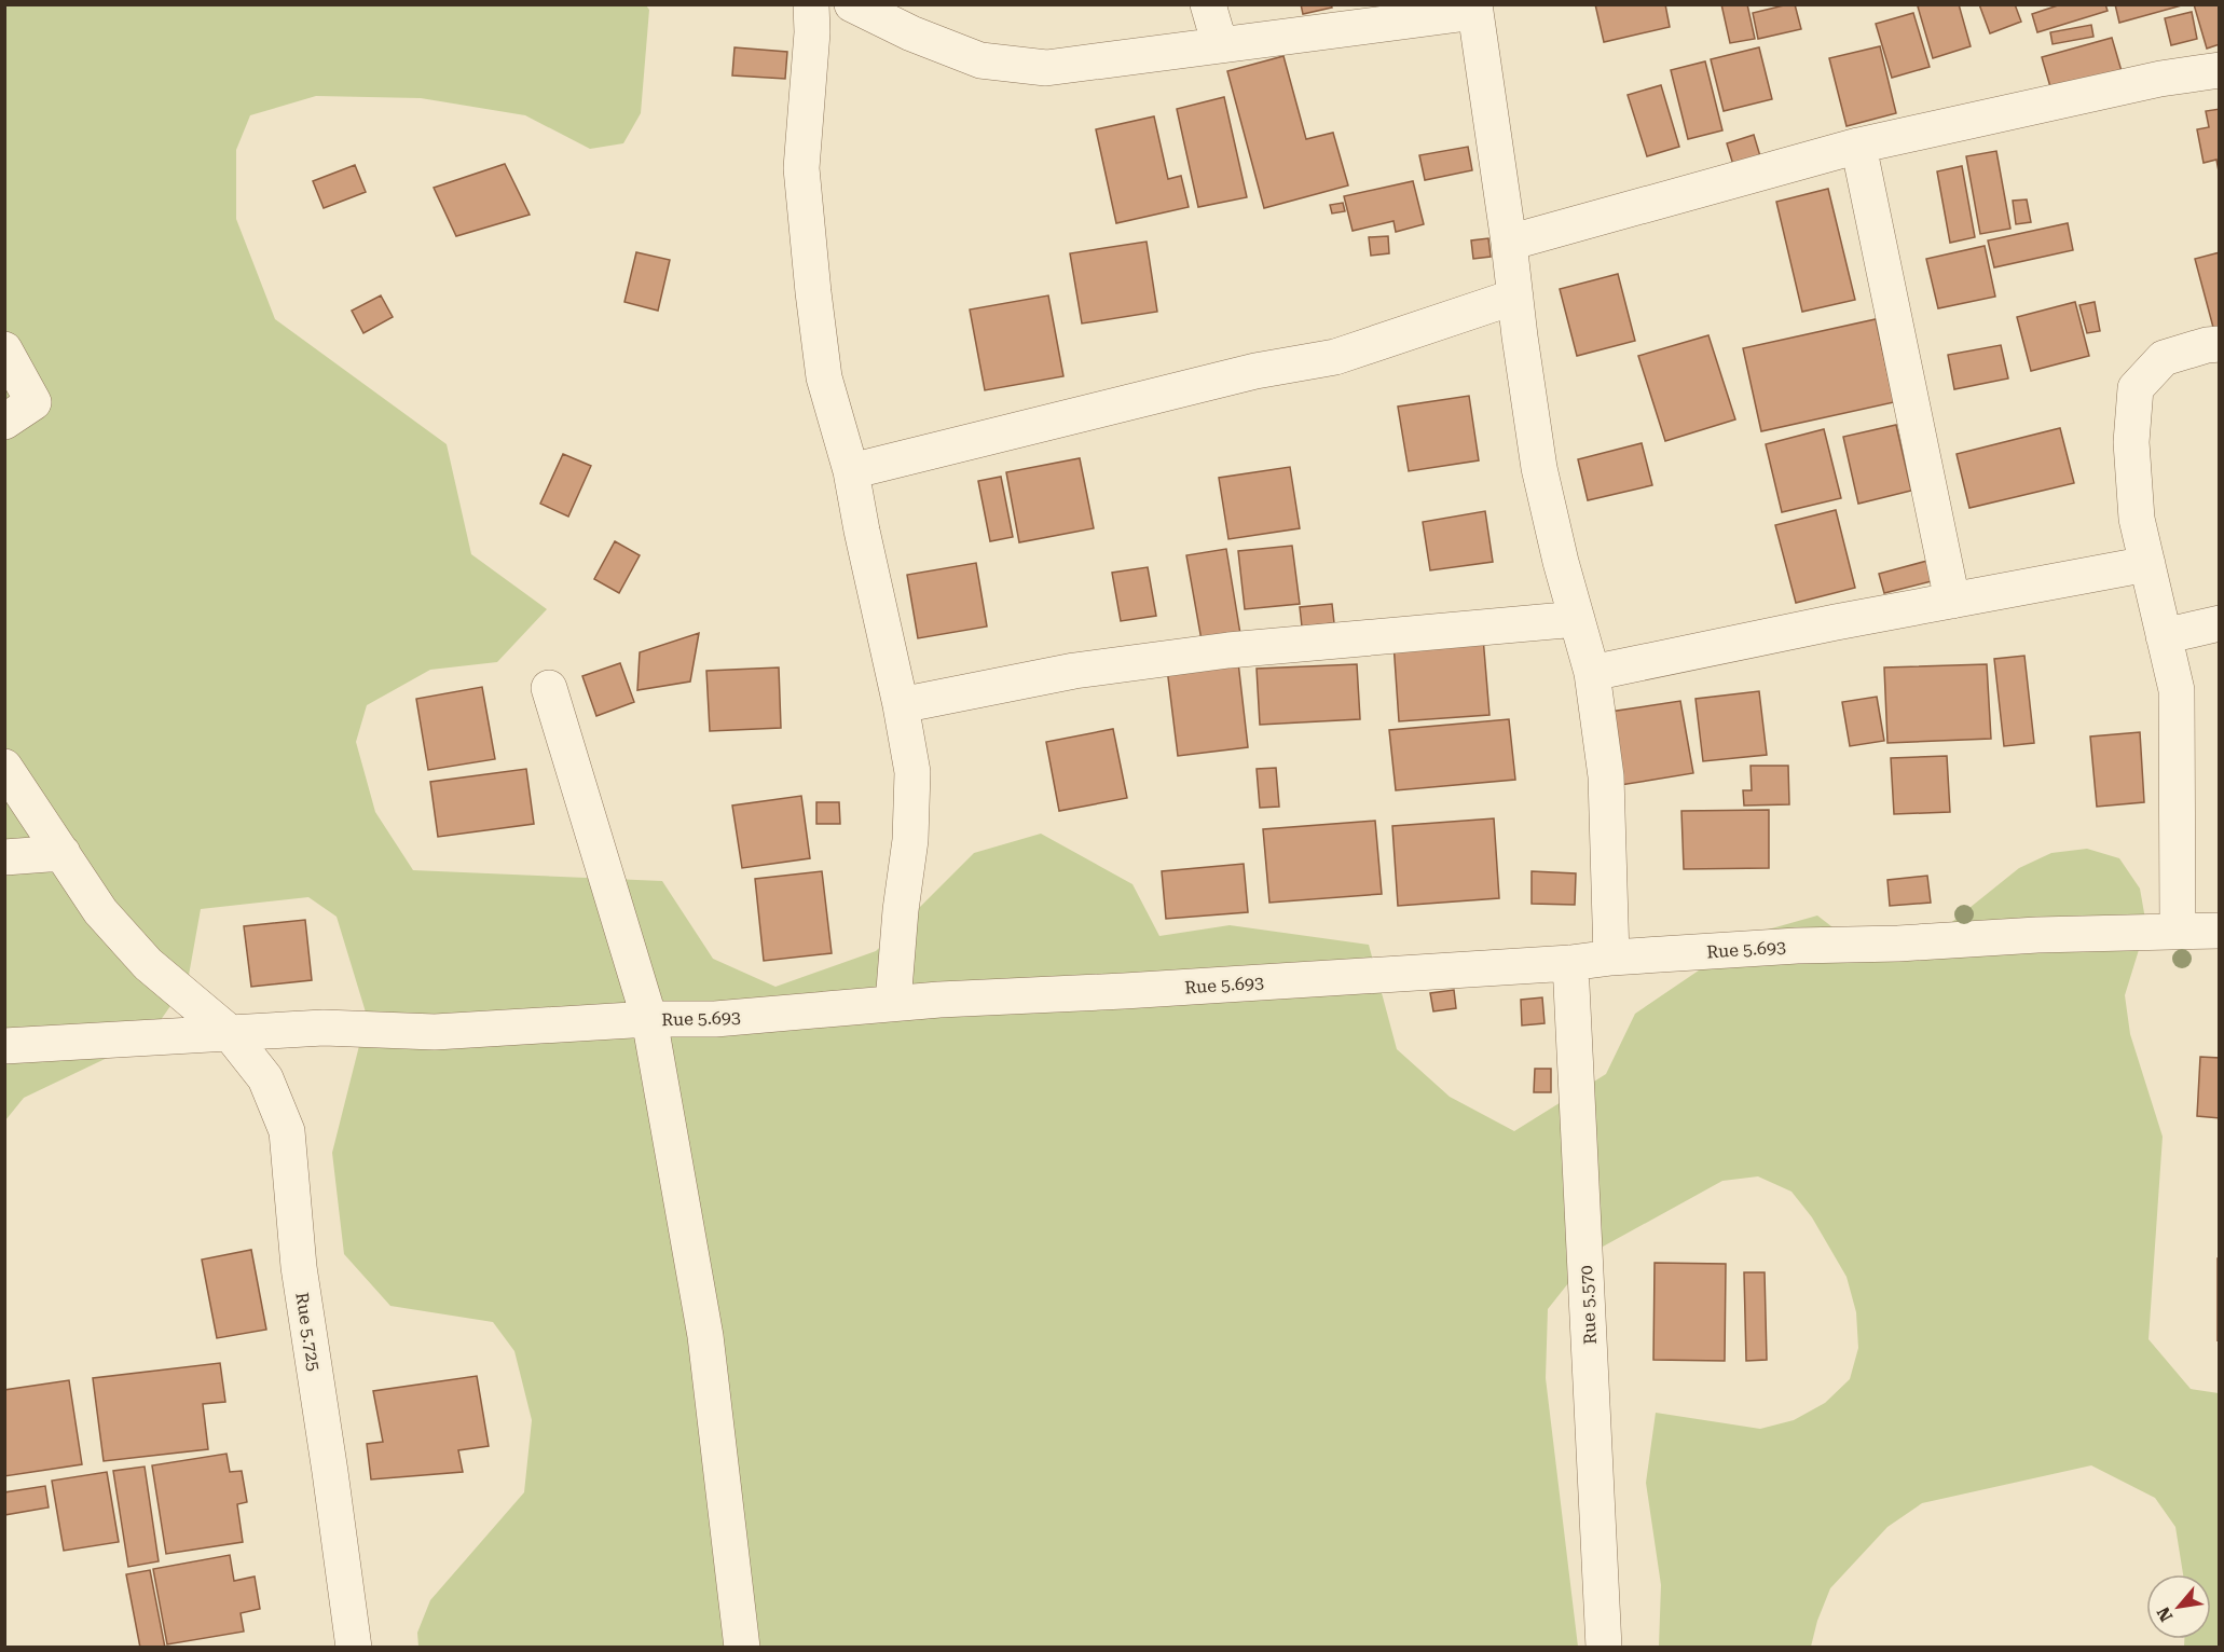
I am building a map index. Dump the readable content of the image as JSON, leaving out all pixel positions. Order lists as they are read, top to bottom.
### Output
{
  "streets": {
    "street": ["Rue 5.693", "Rue 5.570", "Rue 5.725"]
  },
  "crossings": [
    ["Rue 5.693", "Rue 5.570"],
    ["Rue 5.693", "Rue 5.725"]
  ],
  "north": "bottom left"
}
